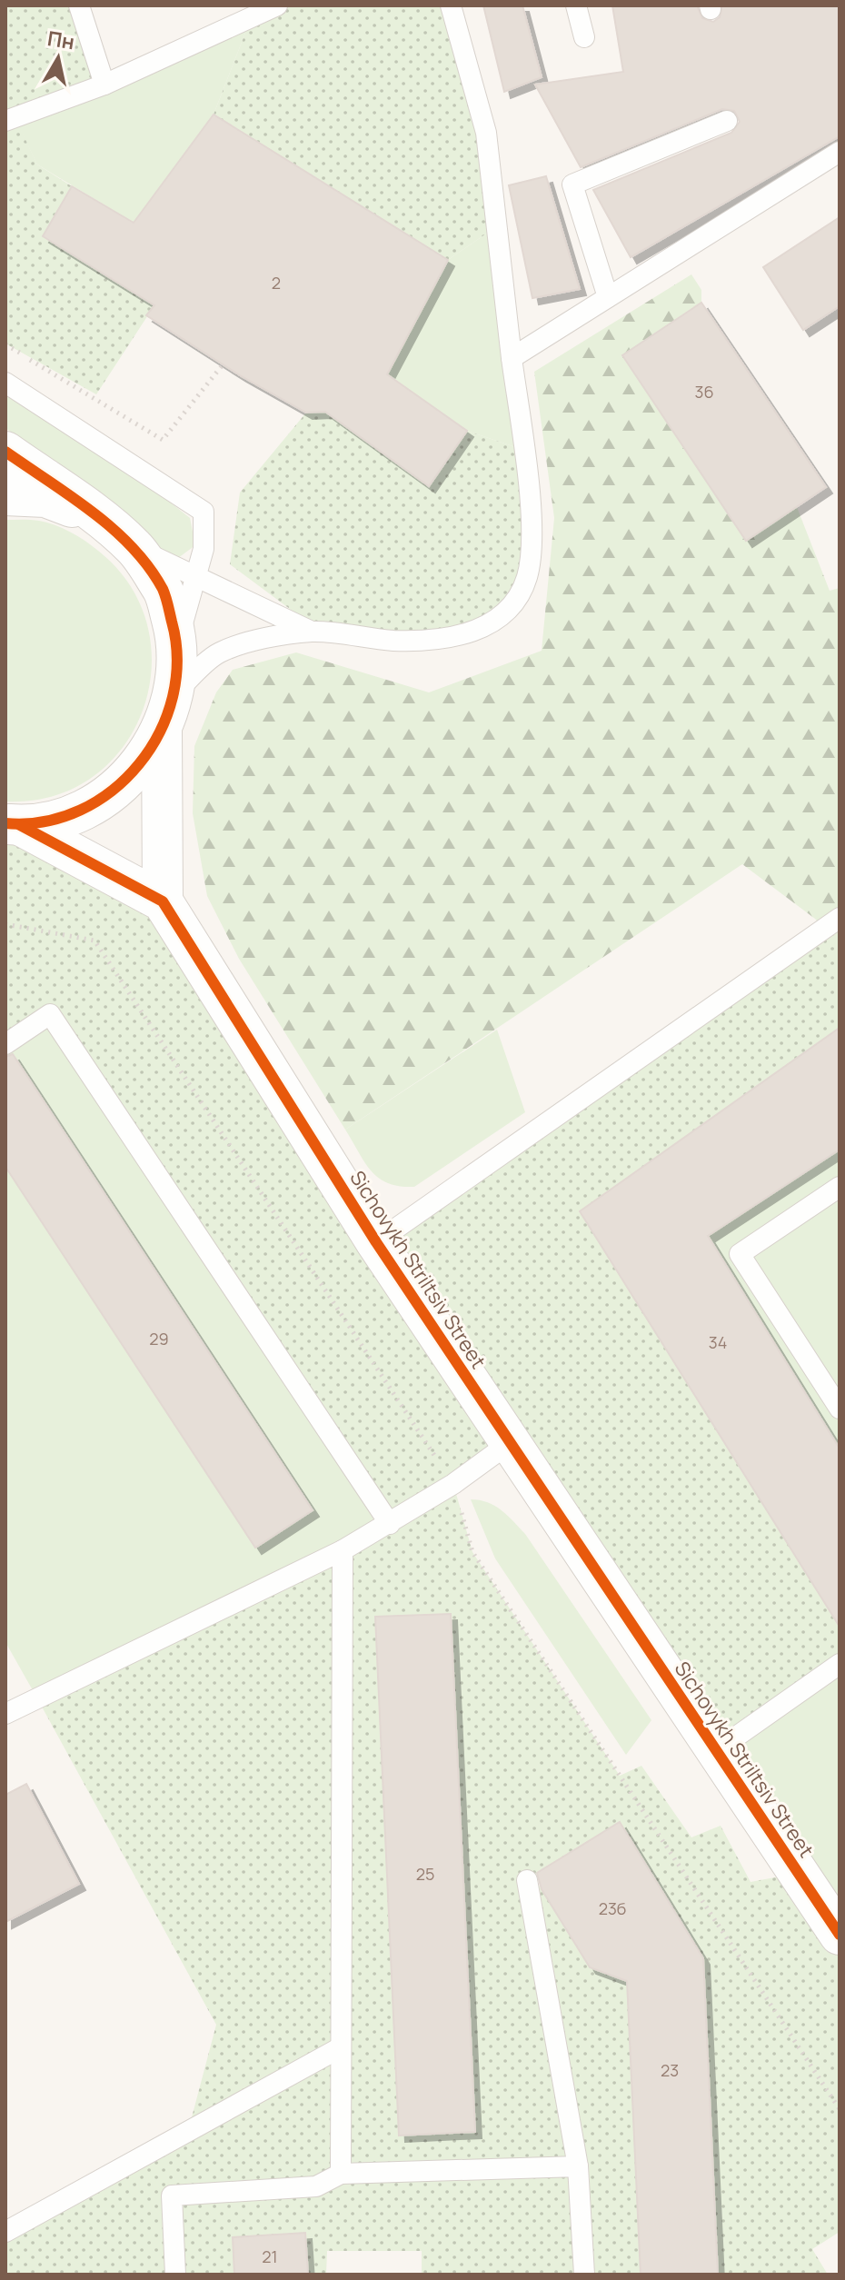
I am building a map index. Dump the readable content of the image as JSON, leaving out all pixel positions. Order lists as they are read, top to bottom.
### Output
{
  "streets": {
    "street": ["Sichovykh Striltsiv Street"]
  },
  "house_numbers": [
    "2",
    "36",
    "29",
    "34",
    "25",
    "23б",
    "23",
    "21"
  ],
  "north": "top"
}
